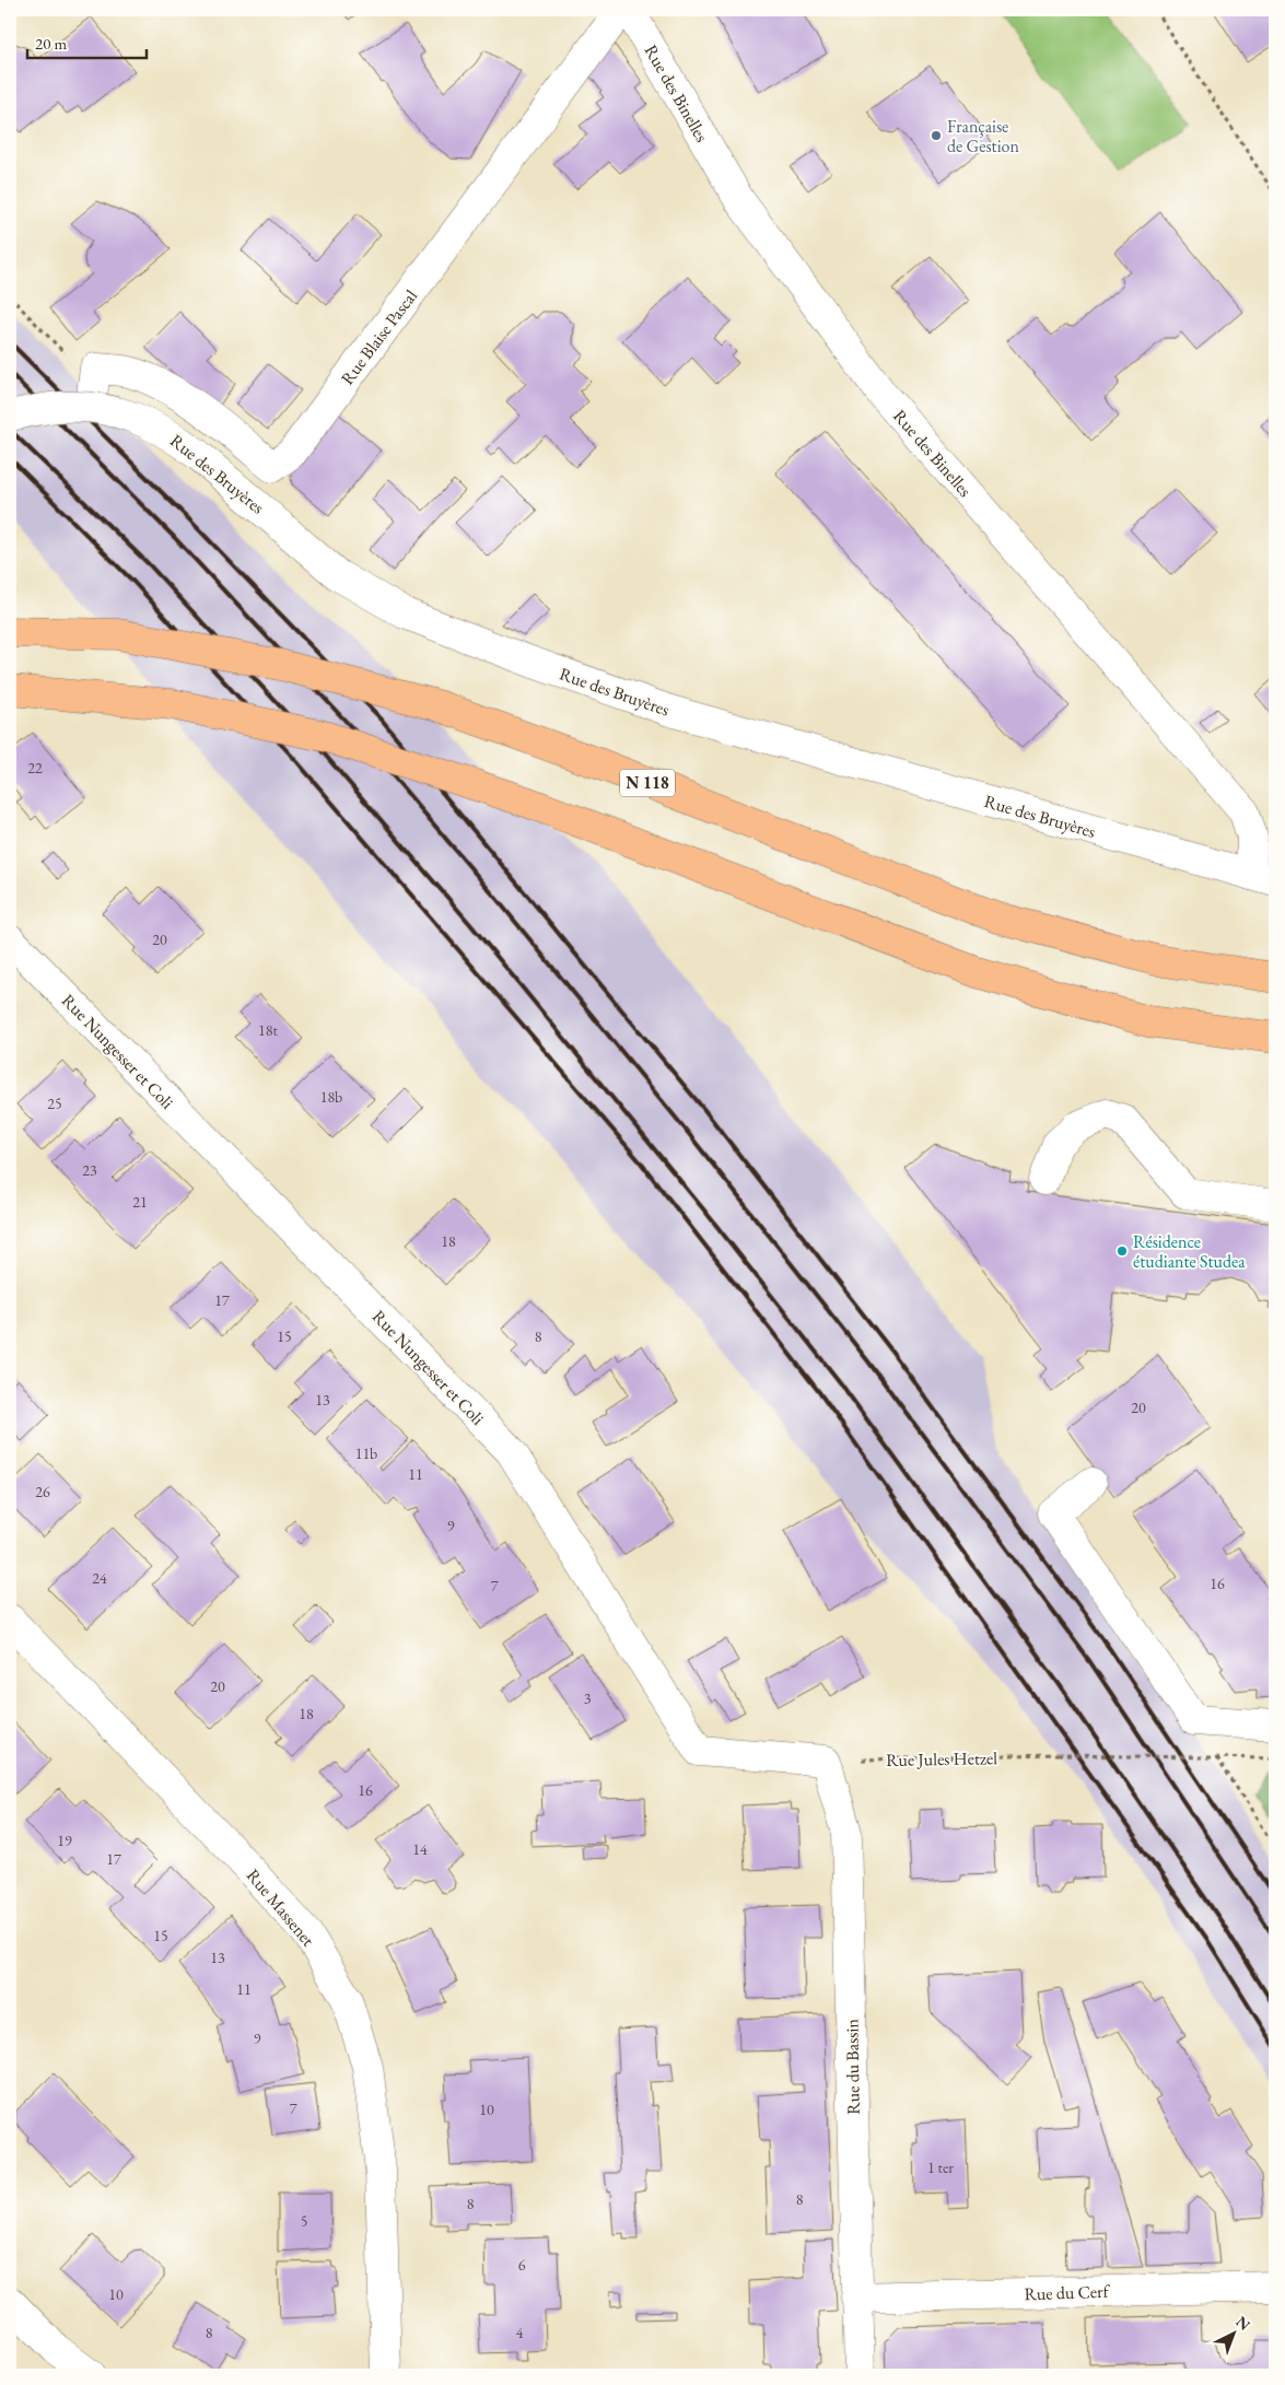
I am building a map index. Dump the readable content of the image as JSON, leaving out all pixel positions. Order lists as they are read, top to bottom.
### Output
{
  "streets": {
    "highway": ["N 118"],
    "street": [
      "Rue des Binelles",
      "Rue Blaise Pascal",
      "Rue des Bruyères",
      "Rue Nungesser et Coli",
      "Rue Massenet",
      "Rue du Bassin",
      "Rue du Cerf"
    ],
    "path": ["Rue Jules Hetzel"]
  },
  "crossings": [
    ["Rue des Binelles", "Rue Blaise Pascal"],
    ["Rue des Binelles", "Rue des Bruyères"],
    ["Rue Blaise Pascal", "Rue des Bruyères"],
    ["Rue Nungesser et Coli", "Rue Jules Hetzel"],
    ["Rue Nungesser et Coli", "Rue du Bassin"],
    ["Rue Jules Hetzel", "Rue du Bassin"],
    ["Rue du Bassin", "Rue du Cerf"]
  ],
  "places": ["Française de Gestion", "Résidence étudiante Studea"],
  "house_numbers": [
    "22",
    "20",
    "18t",
    "18b",
    "25",
    "23",
    "21",
    "18",
    "17",
    "15",
    "8",
    "13",
    "20",
    "11b",
    "11",
    "26",
    "9",
    "24",
    "16",
    "7",
    "20",
    "3",
    "18",
    "16",
    "19",
    "14",
    "17",
    "15",
    "13",
    "11",
    "9",
    "7",
    "10",
    "1 ter",
    "8",
    "8",
    "5",
    "6",
    "10",
    "8",
    "4"
  ],
  "scale_bar": "20 m",
  "north": "top right"
}
